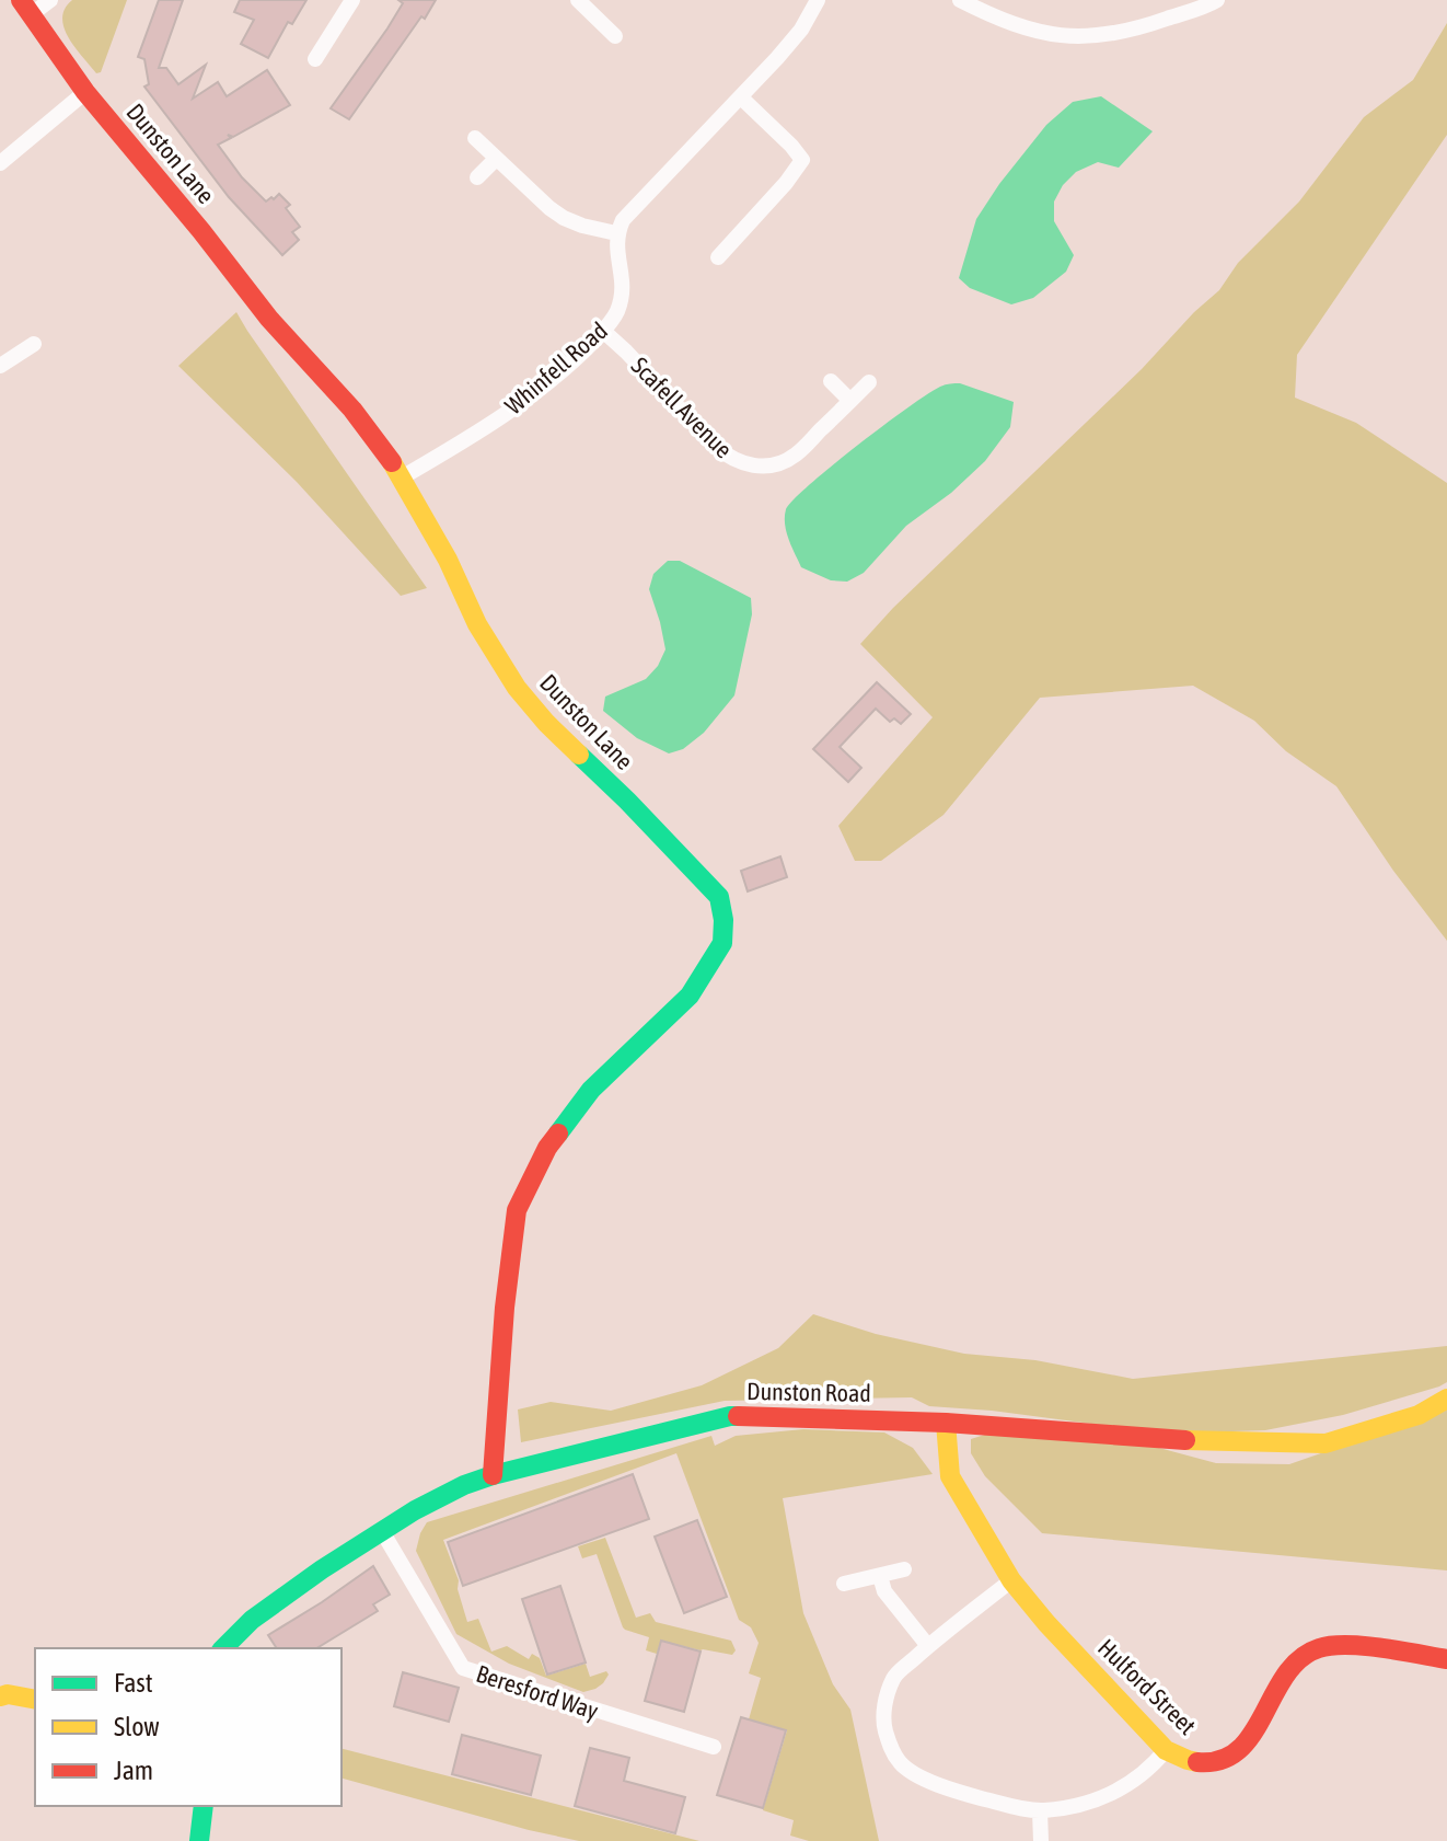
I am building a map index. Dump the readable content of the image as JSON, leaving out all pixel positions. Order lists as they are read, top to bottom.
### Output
{
  "streets": {
    "street": [
      "Dunston Lane",
      "Whinfell Road",
      "Scafell Avenue",
      "Dunston Road",
      "Hulford Street",
      "Beresford Way"
    ]
  },
  "crossings": [
    ["Dunston Lane", "Whinfell Road"],
    ["Dunston Lane", "Dunston Road"],
    ["Whinfell Road", "Scafell Avenue"],
    ["Dunston Road", "Hulford Street"],
    ["Dunston Road", "Beresford Way"]
  ],
  "legend": ["Fast", "Slow", "Jam"]
}
